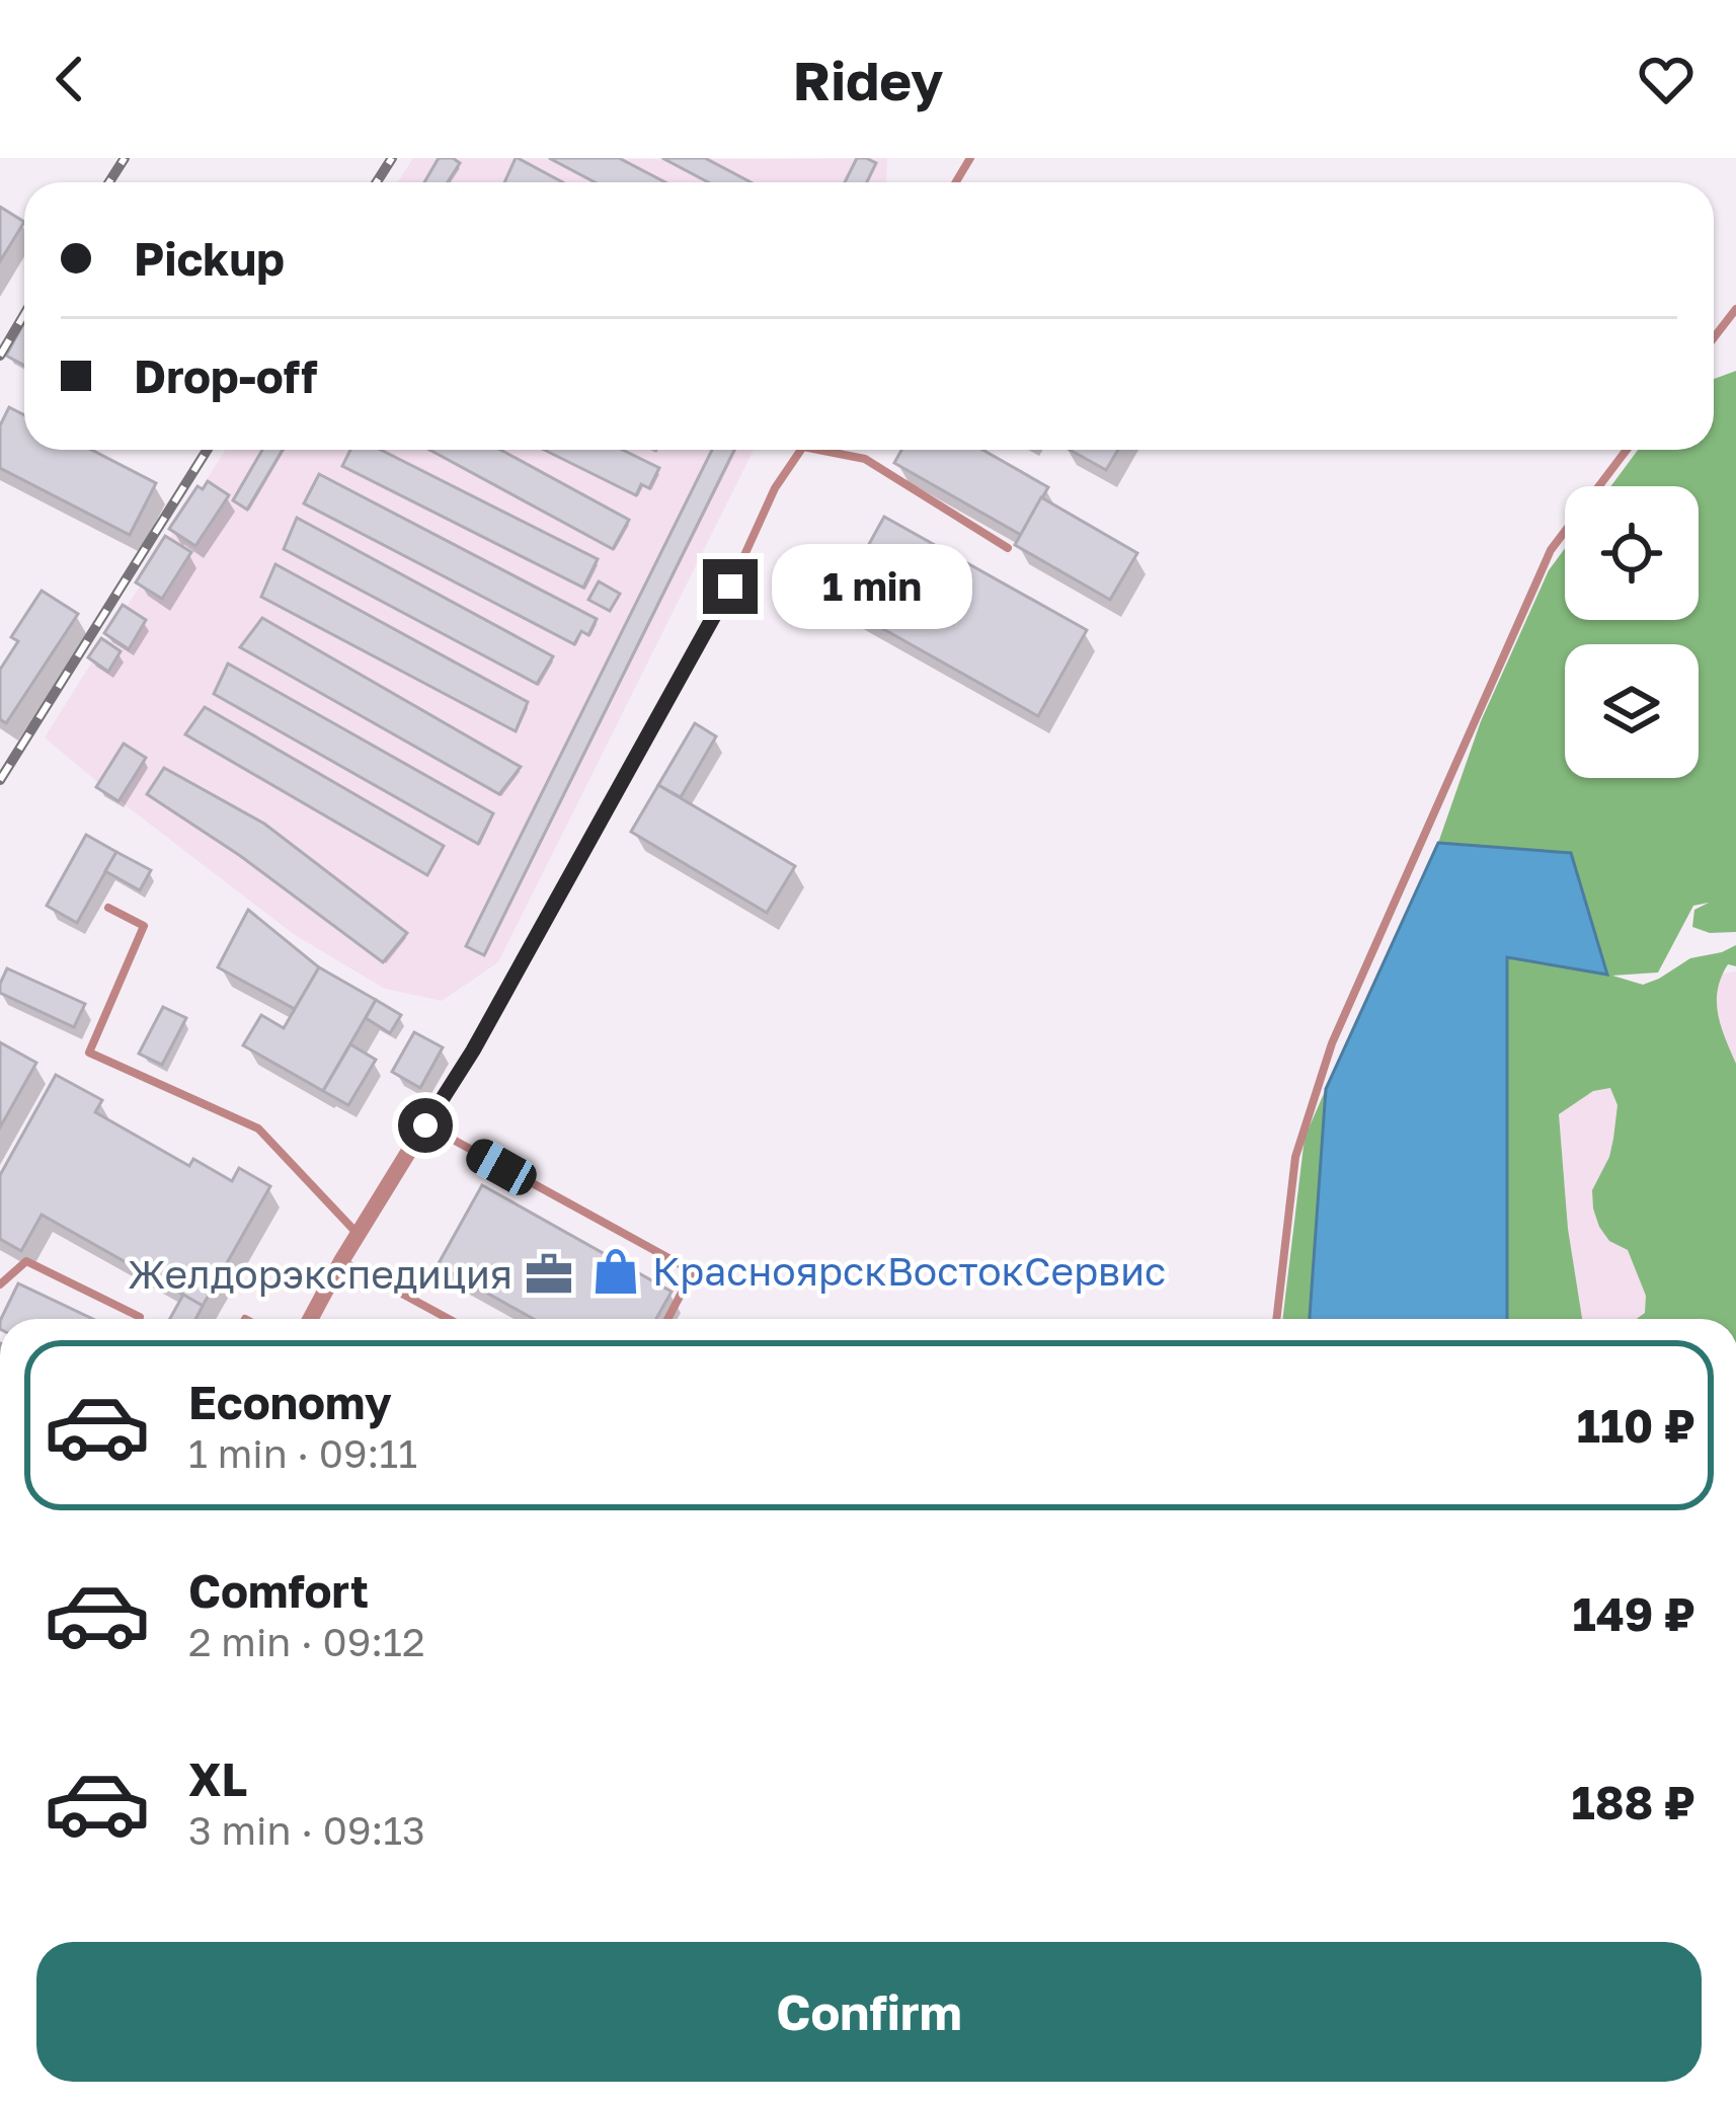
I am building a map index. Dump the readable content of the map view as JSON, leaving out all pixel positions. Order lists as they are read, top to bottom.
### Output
{
  "places": {
    "shop": ["КрасноярскВостокСервис"],
    "office": ["Желдорэкспедиция"]
  },
  "page": {
    "header": "Ridey",
    "banner": ["Pickup", "Drop-off"],
    "bubble": "1 min",
    "list": [
      {
        "name": "Economy",
        "note": "1 min · 09:11",
        "value": "110 ₽"
      },
      {
        "name": "Comfort",
        "note": "2 min · 09:12",
        "value": "149 ₽"
      },
      {
        "name": "XL",
        "note": "3 min · 09:13",
        "value": "188 ₽"
      }
    ],
    "buttons": "Confirm"
  }
}
